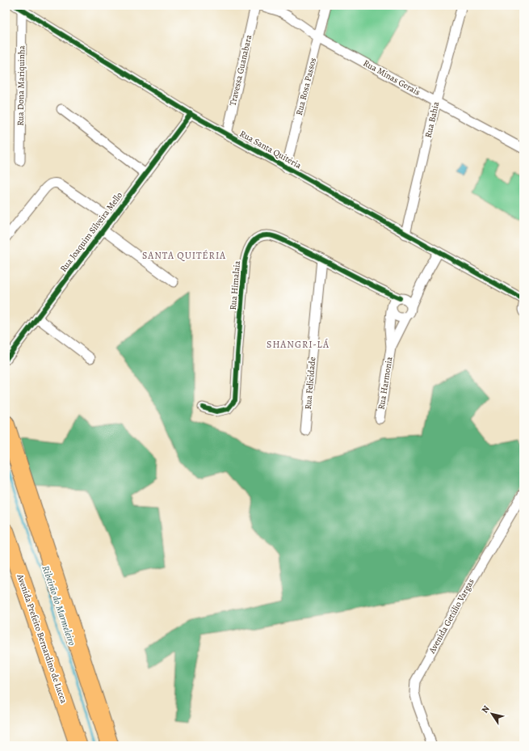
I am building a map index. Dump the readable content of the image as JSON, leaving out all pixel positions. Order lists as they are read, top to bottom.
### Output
{
  "streets": {
    "highway": ["Avenida Prefeito Bernardino de Lucca"],
    "street": [
      "Travessa Guanabara",
      "Rua Minas Gerais",
      "Rua Dona Mariquinha",
      "Rua Rosa Passos",
      "Rua Bahia",
      "Rua Santa Quitéria",
      "Rua Joaquim Silveira Mello",
      "Rua Himalaia",
      "Rua Felicidade",
      "Rua Harmonia",
      "Avenida Getúlio Vargas"
    ]
  },
  "crossings": [
    ["Travessa Guanabara", "Rua Santa Quitéria"],
    ["Rua Minas Gerais", "Rua Rosa Passos"],
    ["Rua Minas Gerais", "Rua Bahia"],
    ["Rua Dona Mariquinha", "Rua Santa Quitéria"],
    ["Rua Rosa Passos", "Rua Santa Quitéria"],
    ["Rua Bahia", "Rua Santa Quitéria"],
    ["Rua Santa Quitéria", "Rua Joaquim Silveira Mello"],
    ["Rua Himalaia", "Rua Felicidade"],
    ["Rua Himalaia", "Rua Harmonia"]
  ],
  "districts": ["SANTA QUITÉRIA", "SHANGRI-LÁ"],
  "water": ["Ribeirão do Marmeleiro"],
  "north": "top left"
}
